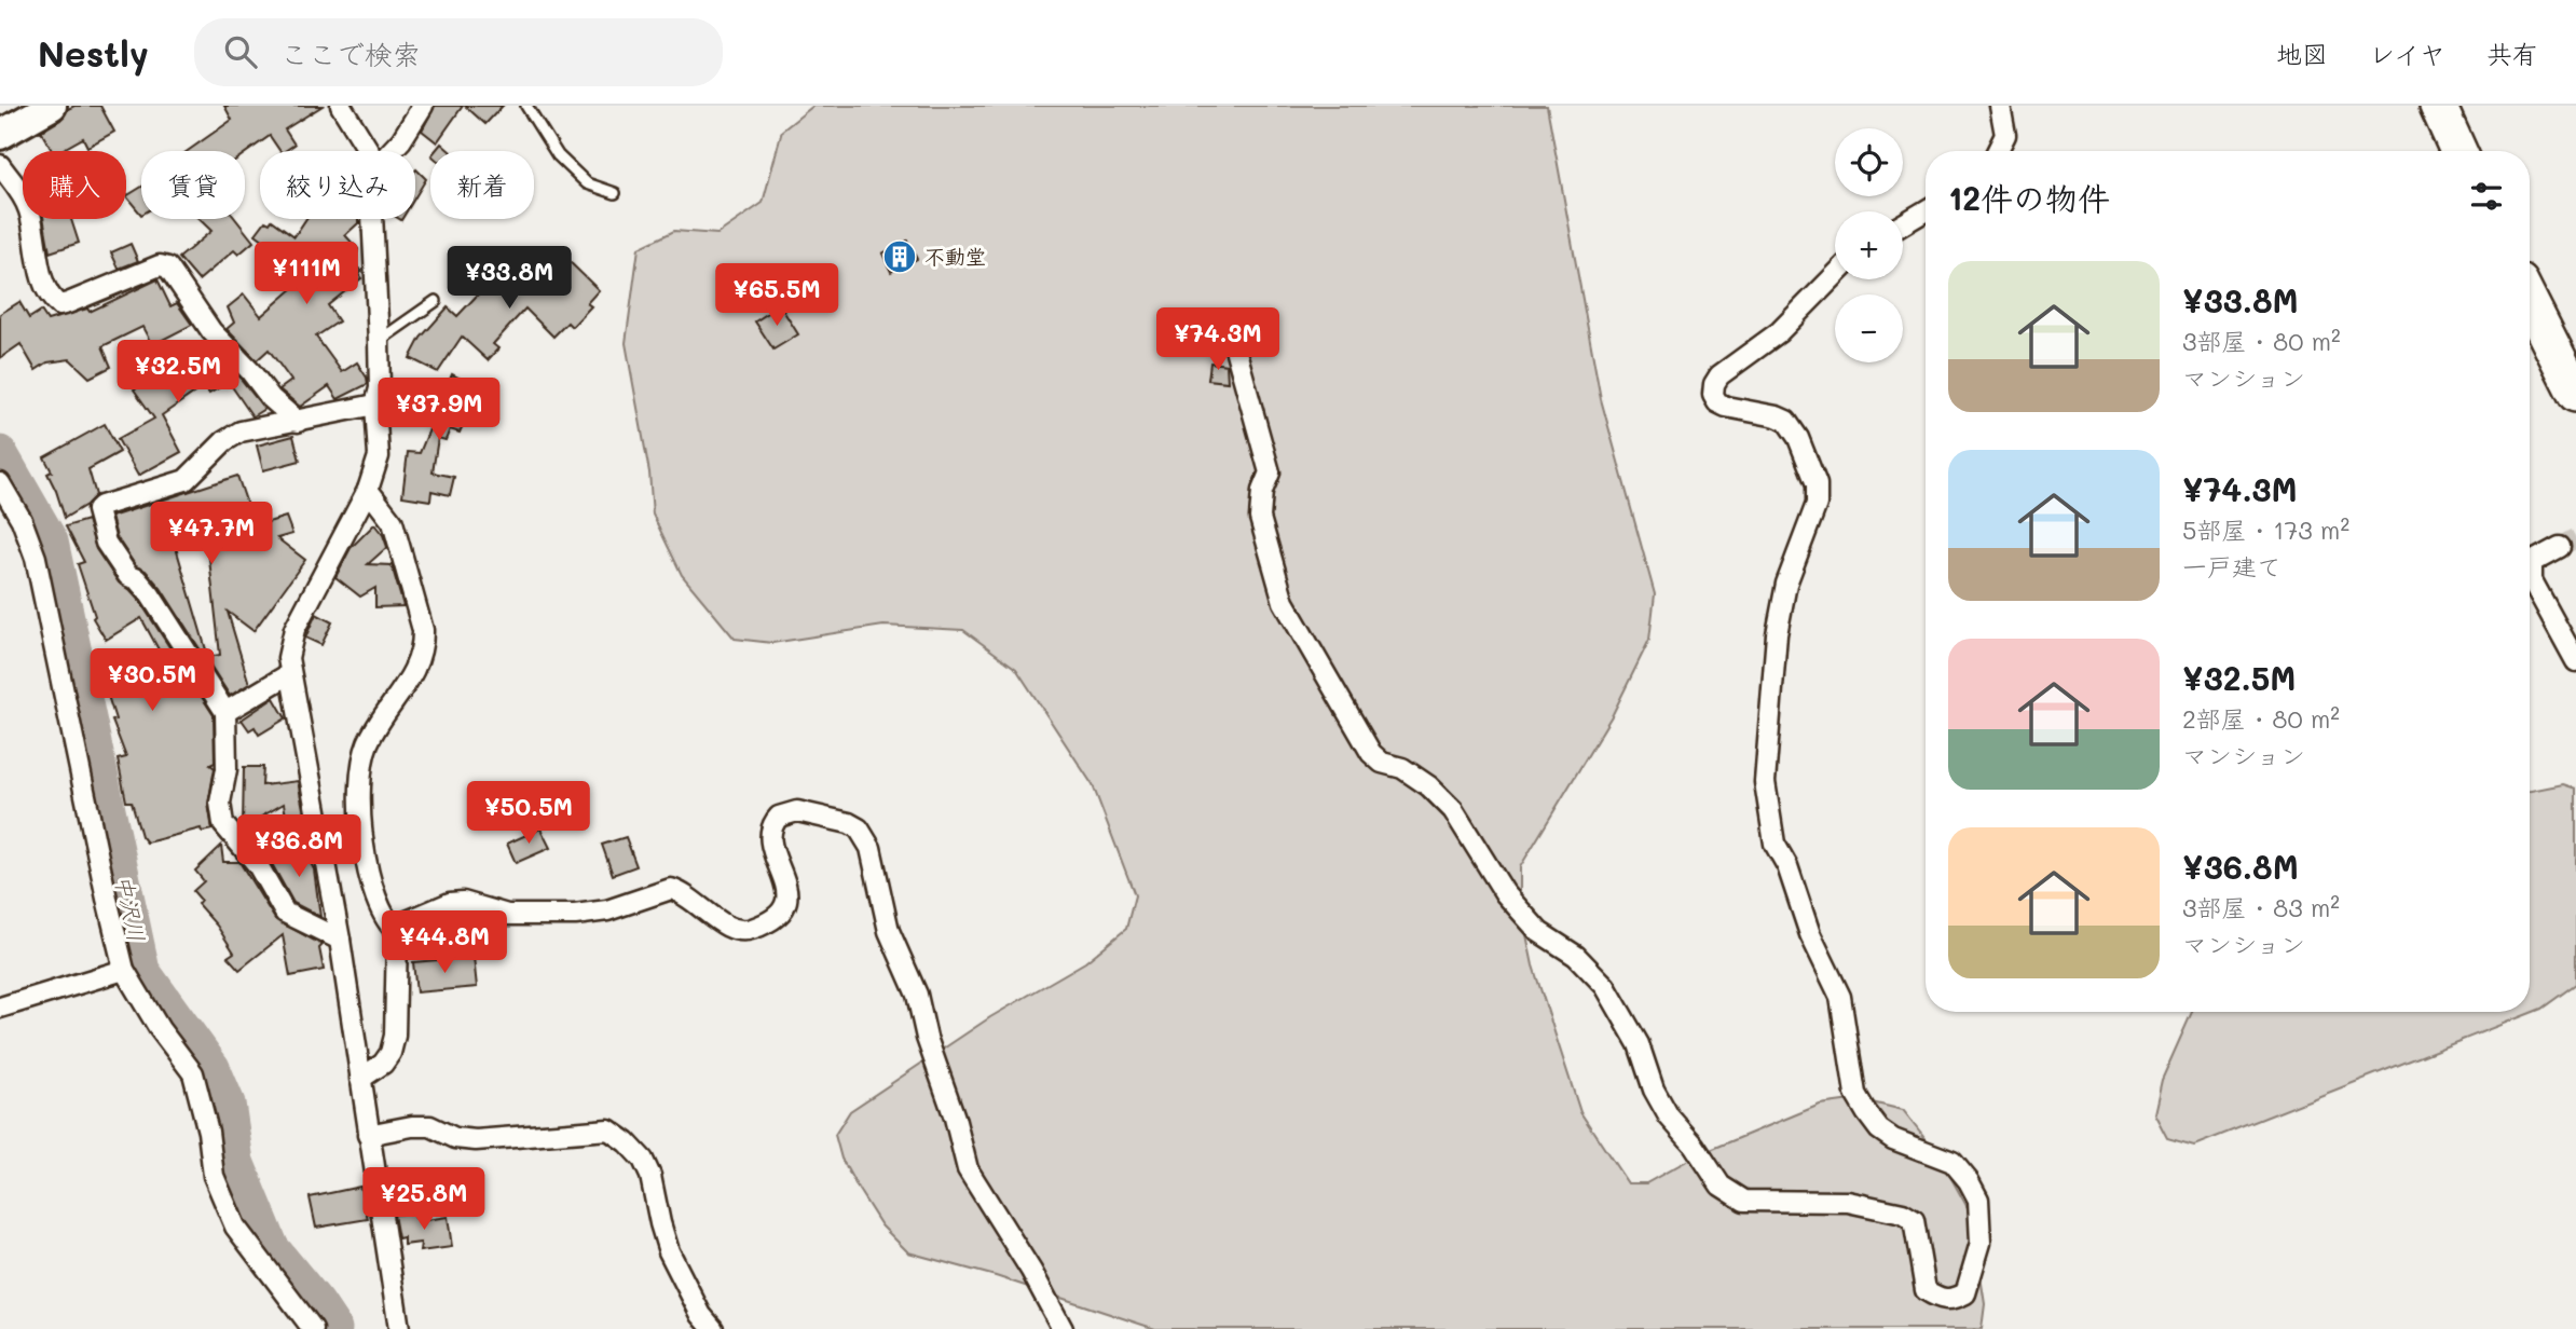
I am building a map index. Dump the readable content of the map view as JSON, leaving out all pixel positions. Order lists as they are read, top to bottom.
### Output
{
  "water": ["中沢川"],
  "places": {
    "building": ["不動堂"]
  },
  "page": {
    "header": "Nestly",
    "search": "ここで検索",
    "nav": ["地図", "レイヤ", "共有"],
    "map_buttons": ["+", "−"],
    "chip": [
      "購入",
      "賃貸",
      "絞り込み",
      "新着"
    ],
    "heading": "12件の物件",
    "price": [
      "¥111M",
      "¥33.8M",
      "¥65.5M",
      "¥74.3M",
      "¥32.5M",
      "¥37.9M",
      "¥47.7M",
      "¥30.5M",
      "¥50.5M",
      "¥36.8M",
      "¥44.8M",
      "¥25.8M"
    ],
    "list": [
      {
        "name": "¥33.8M",
        "note": "3部屋 · 80 m² · マンション"
      },
      {
        "name": "¥74.3M",
        "note": "5部屋 · 173 m² · 一戸建て"
      },
      {
        "name": "¥32.5M",
        "note": "2部屋 · 80 m² · マンション"
      },
      {
        "name": "¥36.8M",
        "note": "3部屋 · 83 m² · マンション"
      }
    ]
  }
}
